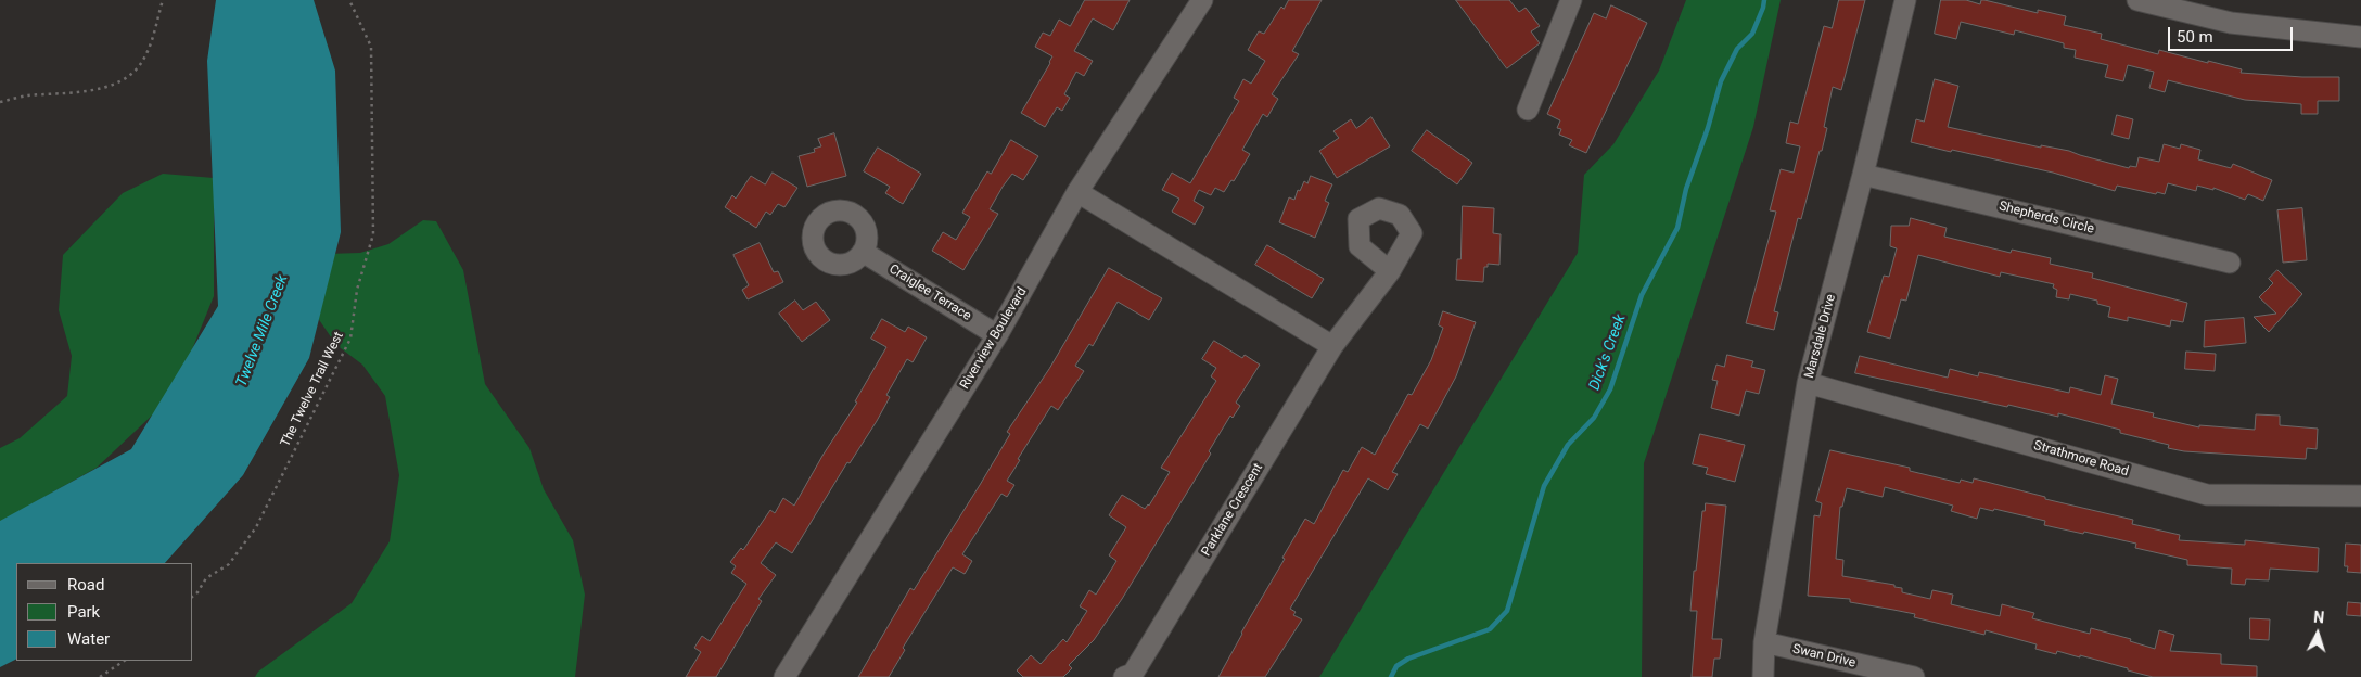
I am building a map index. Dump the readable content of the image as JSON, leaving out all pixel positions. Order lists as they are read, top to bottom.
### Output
{
  "streets": {
    "street": [
      "Shepherds Circle",
      "Craiglee Terrace",
      "Marsdale Drive",
      "Riverview Boulevard",
      "Strathmore Road",
      "Parklane Crescent",
      "Swan Drive"
    ],
    "path": ["The Twelve Trail West"]
  },
  "crossings": [
    ["Shepherds Circle", "Marsdale Drive"],
    ["Craiglee Terrace", "Riverview Boulevard"],
    ["Marsdale Drive", "Strathmore Road"],
    ["Marsdale Drive", "Swan Drive"]
  ],
  "water": ["Twelve Mile Creek", "Dick's Creek"],
  "legend": ["Road", "Park", "Water"],
  "scale_bar": "50 m",
  "north": "top"
}
